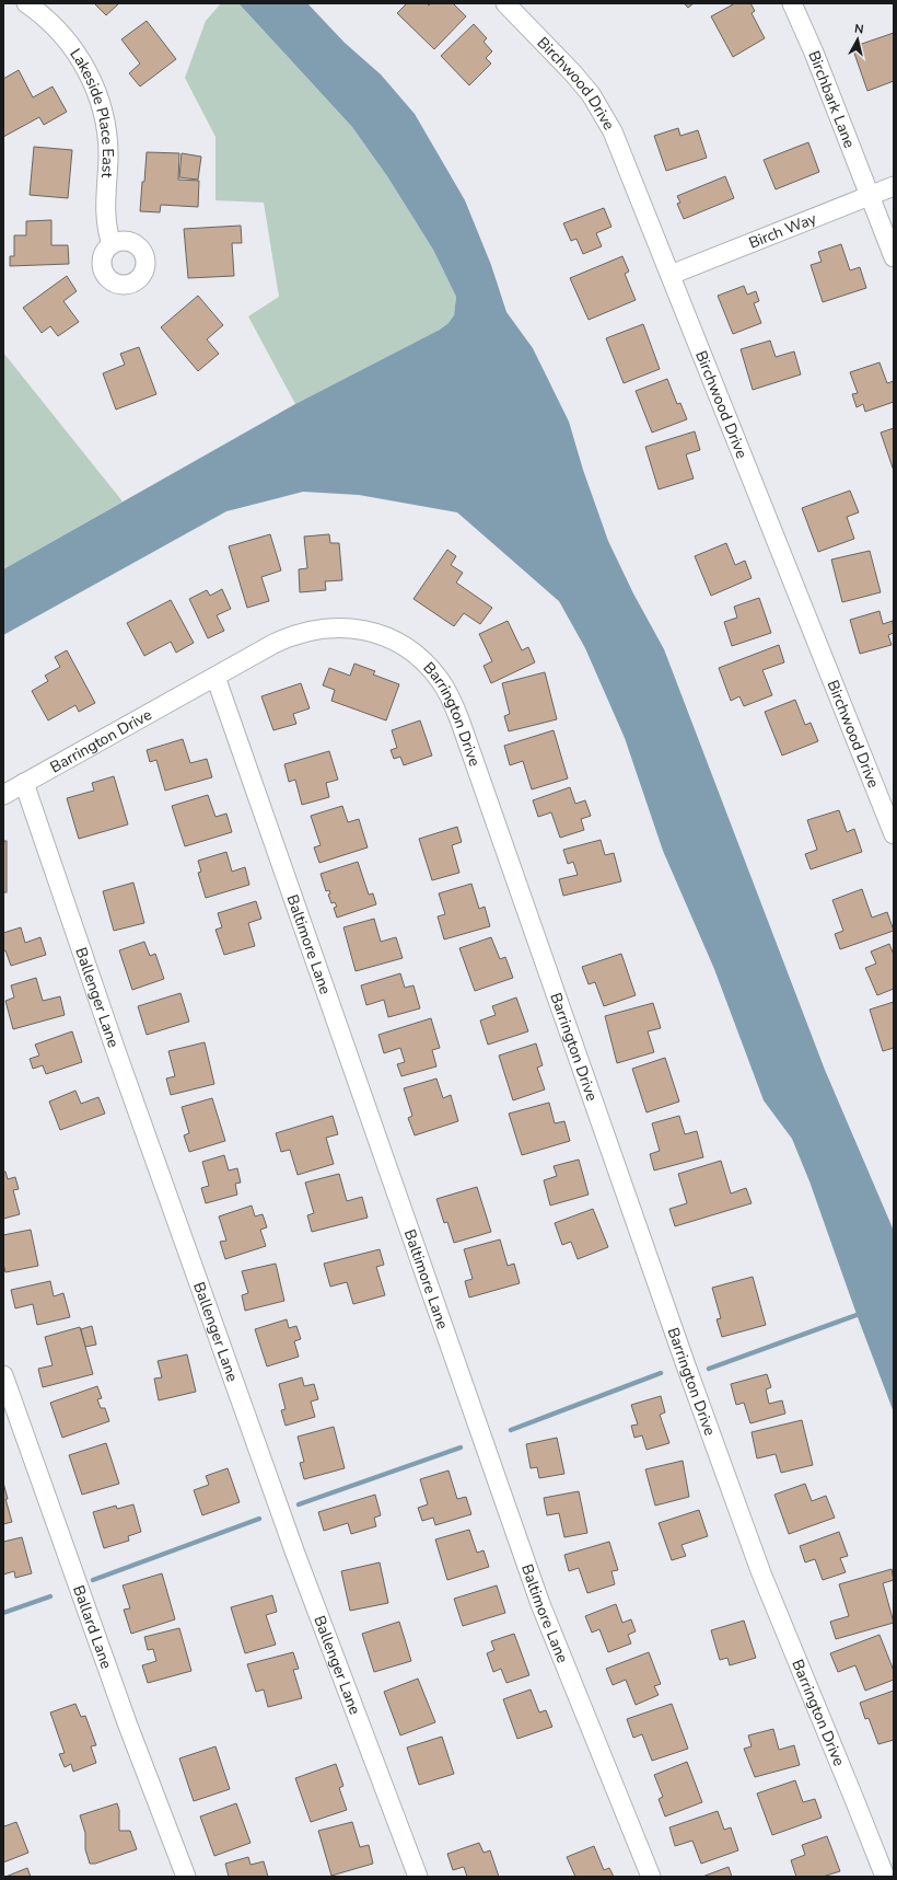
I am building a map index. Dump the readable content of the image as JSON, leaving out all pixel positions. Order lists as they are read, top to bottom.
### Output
{
  "streets": {
    "street": [
      "Birchwood Drive",
      "Birchbark Lane",
      "Lakeside Place East",
      "Birch Way",
      "Barrington Drive",
      "Baltimore Lane",
      "Ballenger Lane",
      "Ballard Lane"
    ]
  },
  "crossings": [
    ["Birchwood Drive", "Birch Way"],
    ["Birchbark Lane", "Birch Way"],
    ["Barrington Drive", "Baltimore Lane"],
    ["Barrington Drive", "Ballenger Lane"]
  ],
  "north": "top"
}
